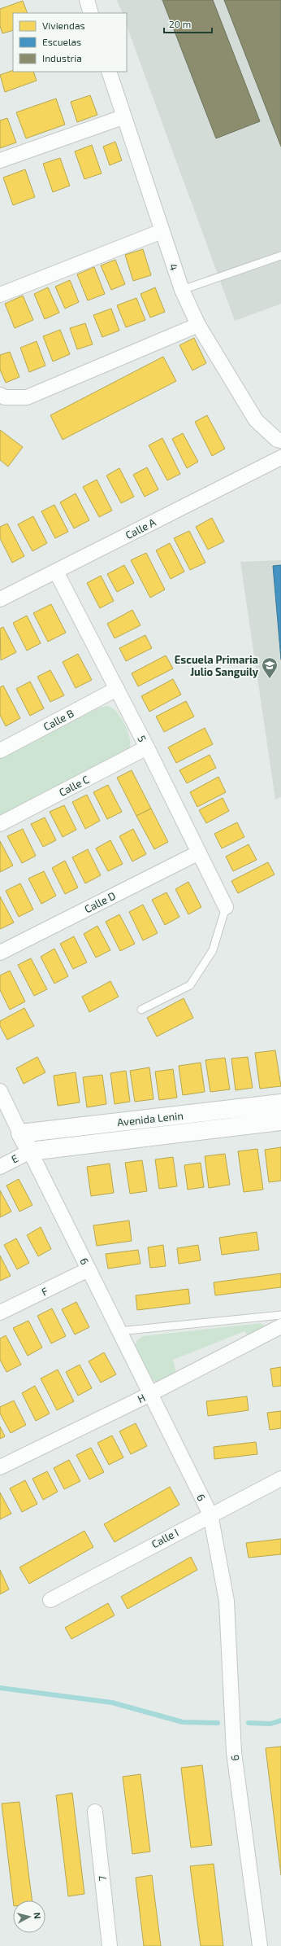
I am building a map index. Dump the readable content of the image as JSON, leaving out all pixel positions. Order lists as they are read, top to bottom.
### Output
{
  "streets": {
    "street": [
      "4",
      "Calle A",
      "Calle B",
      "5",
      "Calle C",
      "Calle D",
      "Avenida Lenin",
      "E",
      "6",
      "F",
      "H",
      "Calle I",
      "7"
    ]
  },
  "crossings": [
    ["Calle A", "5"],
    ["Calle B", "5"],
    ["5", "Calle C"],
    ["5", "Calle D"],
    ["Avenida Lenin", "E"],
    ["Avenida Lenin", "6"],
    ["E", "6"],
    ["6", "F"],
    ["6", "H"],
    ["6", "Calle I"]
  ],
  "places": {
    "school or university": ["Escuela Primaria Julio Sanguily"]
  },
  "legend": ["Viviendas", "Escuelas", "Industria"],
  "scale_bar": "20 m",
  "north": "right"
}
